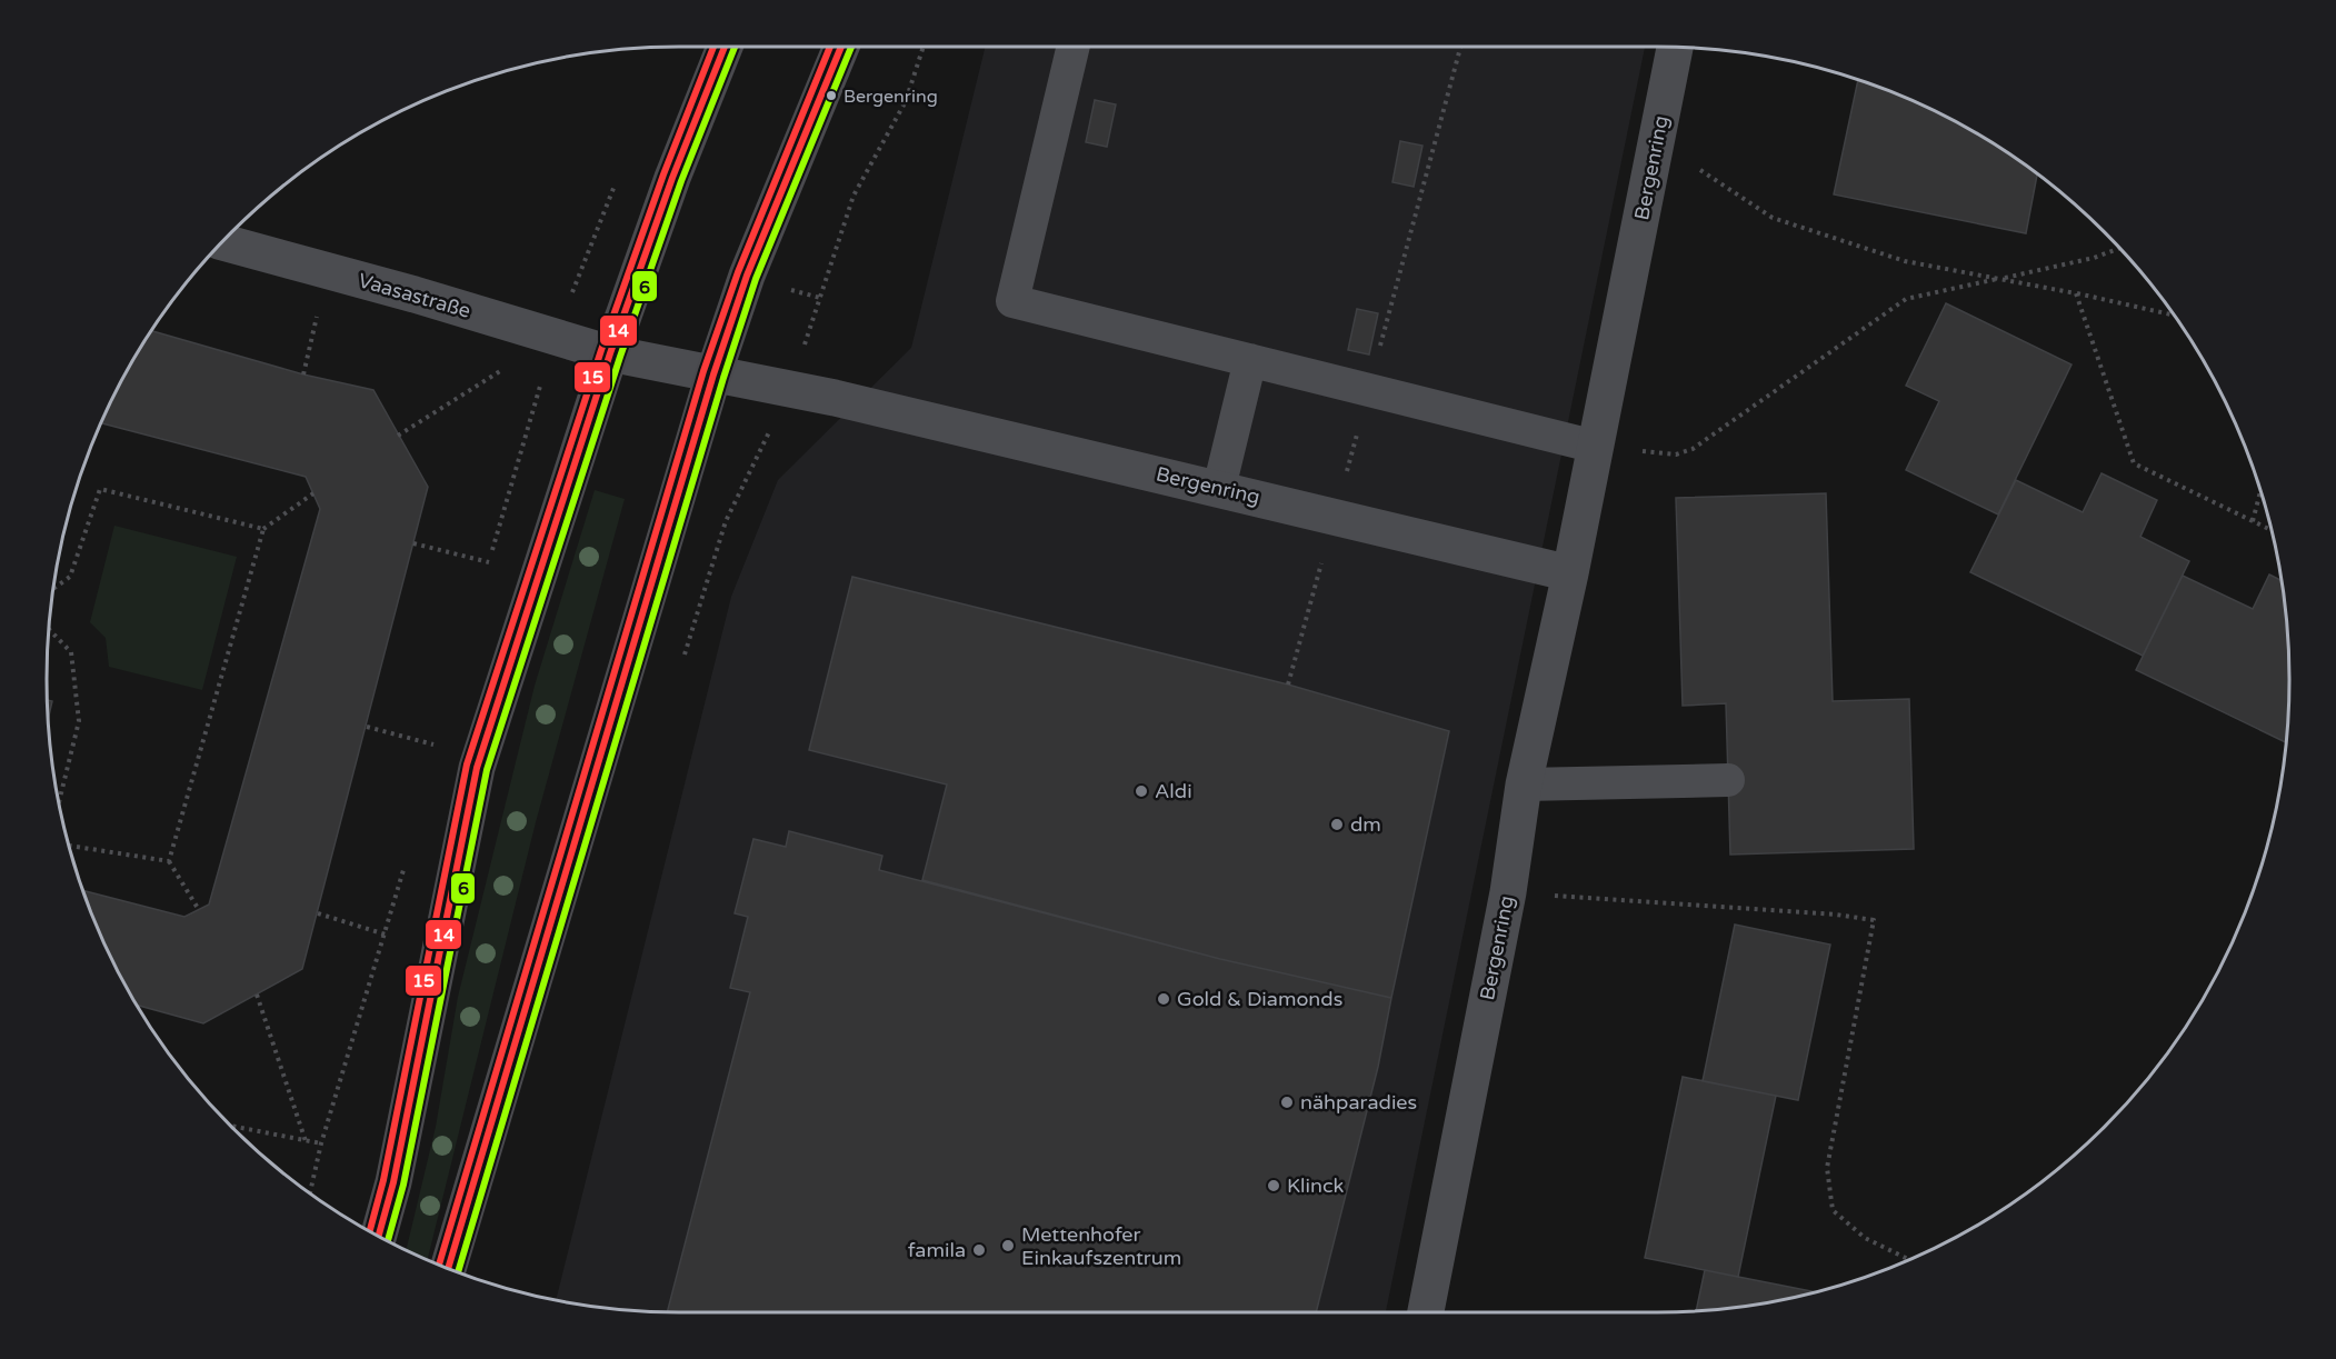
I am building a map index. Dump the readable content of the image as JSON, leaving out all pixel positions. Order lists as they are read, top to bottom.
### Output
{
  "streets": {
    "street": ["Bergenring", "Vaasastraße"]
  },
  "crossings": [
    ["Bergenring", "Vaasastraße"]
  ],
  "places": [
    "Bergenring",
    "Aldi",
    "dm",
    "Gold & Diamonds",
    "nähparadies",
    "Klinck",
    "Mettenhofer Einkaufszentrum",
    "famila"
  ],
  "lines": ["transit line 14", "transit line 6", "transit line 15"]
}
